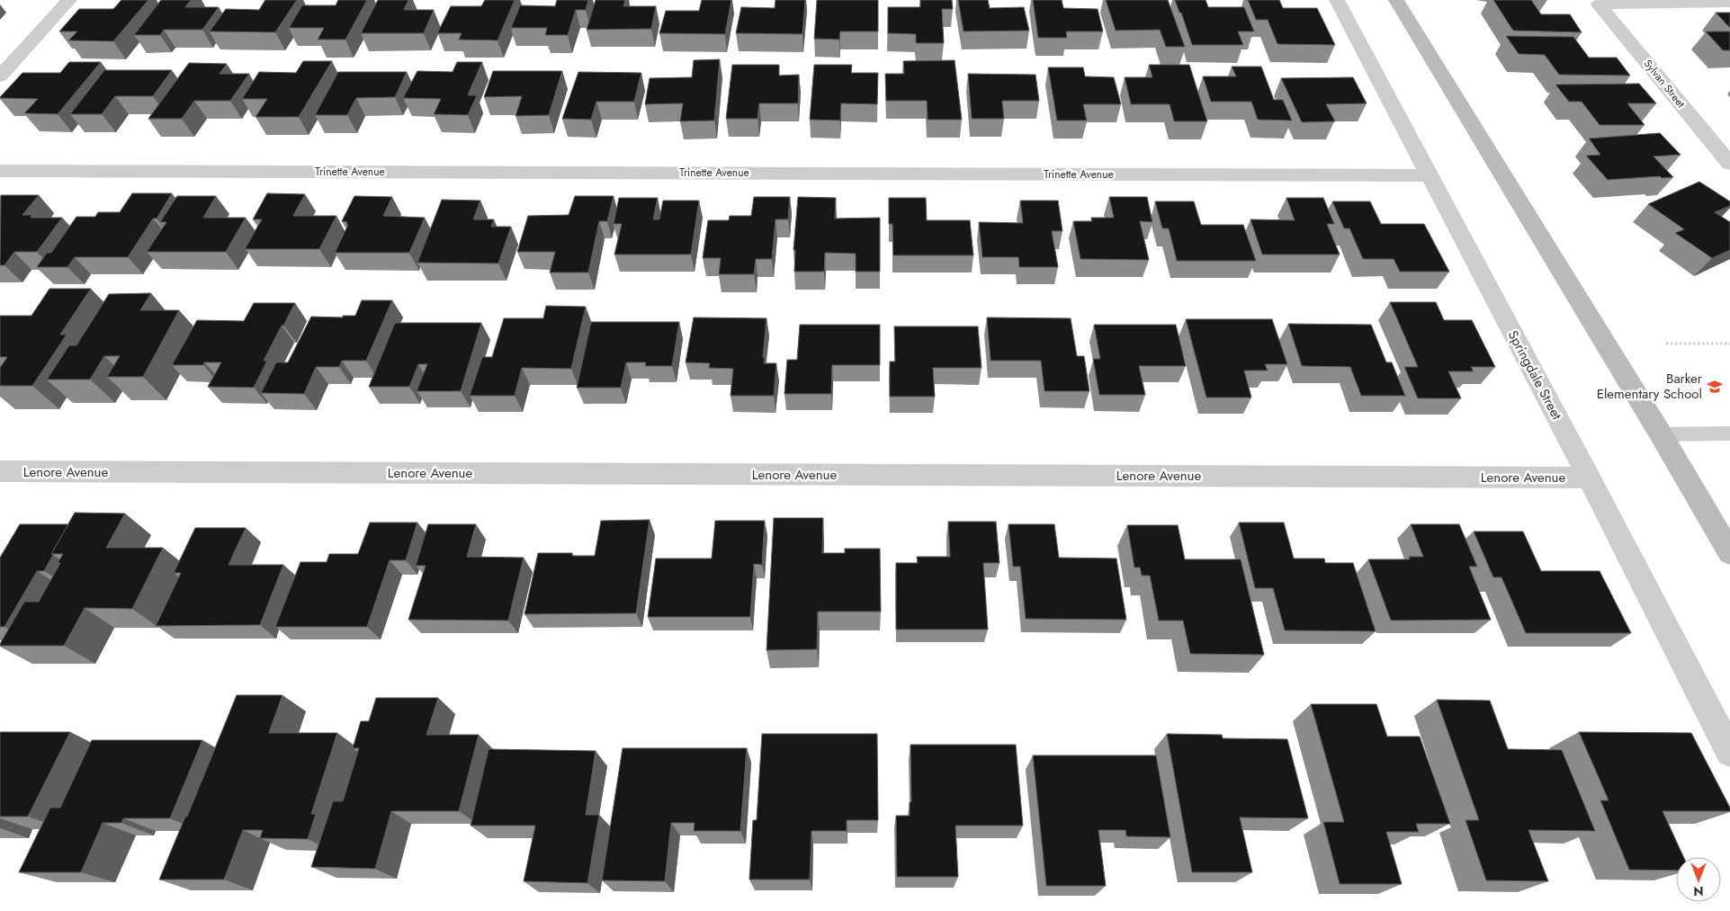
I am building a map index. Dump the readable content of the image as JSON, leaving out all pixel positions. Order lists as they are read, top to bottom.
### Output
{
  "streets": {
    "street": [
      "Sylvan Street",
      "Trinette Avenue",
      "Springdale Street",
      "Lenore Avenue"
    ]
  },
  "crossings": [
    ["Trinette Avenue", "Springdale Street"],
    ["Springdale Street", "Lenore Avenue"]
  ],
  "places": {
    "school or university": ["Barker Elementary School"]
  },
  "north": "bottom"
}
